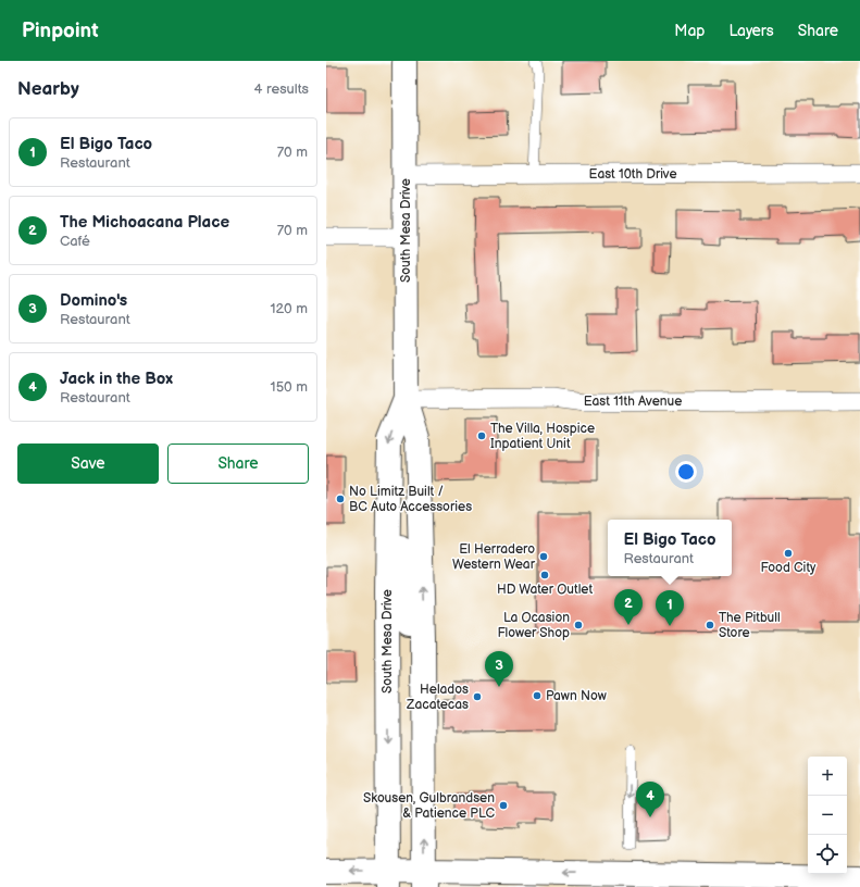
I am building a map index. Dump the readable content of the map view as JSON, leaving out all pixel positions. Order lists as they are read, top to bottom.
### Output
{
  "streets": {
    "main road": ["South Mesa Drive"],
    "street": ["East 10th Drive", "East 11th Avenue"]
  },
  "crossings": [
    ["East 10th Drive", "South Mesa Drive"],
    ["South Mesa Drive", "East 11th Avenue"]
  ],
  "places": [
    "The Villa, Hospice Inpatient Unit",
    "No Limitz Built / BC Auto Accessories",
    "Food City",
    "El Herradero Western Wear",
    "HD Water Outlet",
    "La Ocasion Flower Shop",
    "The Pitbull Store",
    "Pawn Now",
    "Helados Zacatecas",
    "Skousen, Gulbrandsen & Patience PLC"
  ],
  "page": {
    "header": "Pinpoint",
    "nav": ["Map", "Layers", "Share"],
    "heading": ["Nearby", "4 results"],
    "list": [
      {
        "mark": "1",
        "name": "El Bigo Taco",
        "note": "Restaurant",
        "value": "70 m"
      },
      {
        "mark": "2",
        "name": "The Michoacana Place",
        "note": "Café",
        "value": "70 m"
      },
      {
        "mark": "3",
        "name": "Domino's",
        "note": "Restaurant",
        "value": "120 m"
      },
      {
        "mark": "4",
        "name": "Jack in the Box",
        "note": "Restaurant",
        "value": "150 m"
      }
    ],
    "buttons": ["Save", "Share"],
    "popup": ["El Bigo Taco", "Restaurant"],
    "pins": [
      "2",
      "1",
      "3",
      "4"
    ],
    "map_buttons": ["+", "−"]
  }
}
